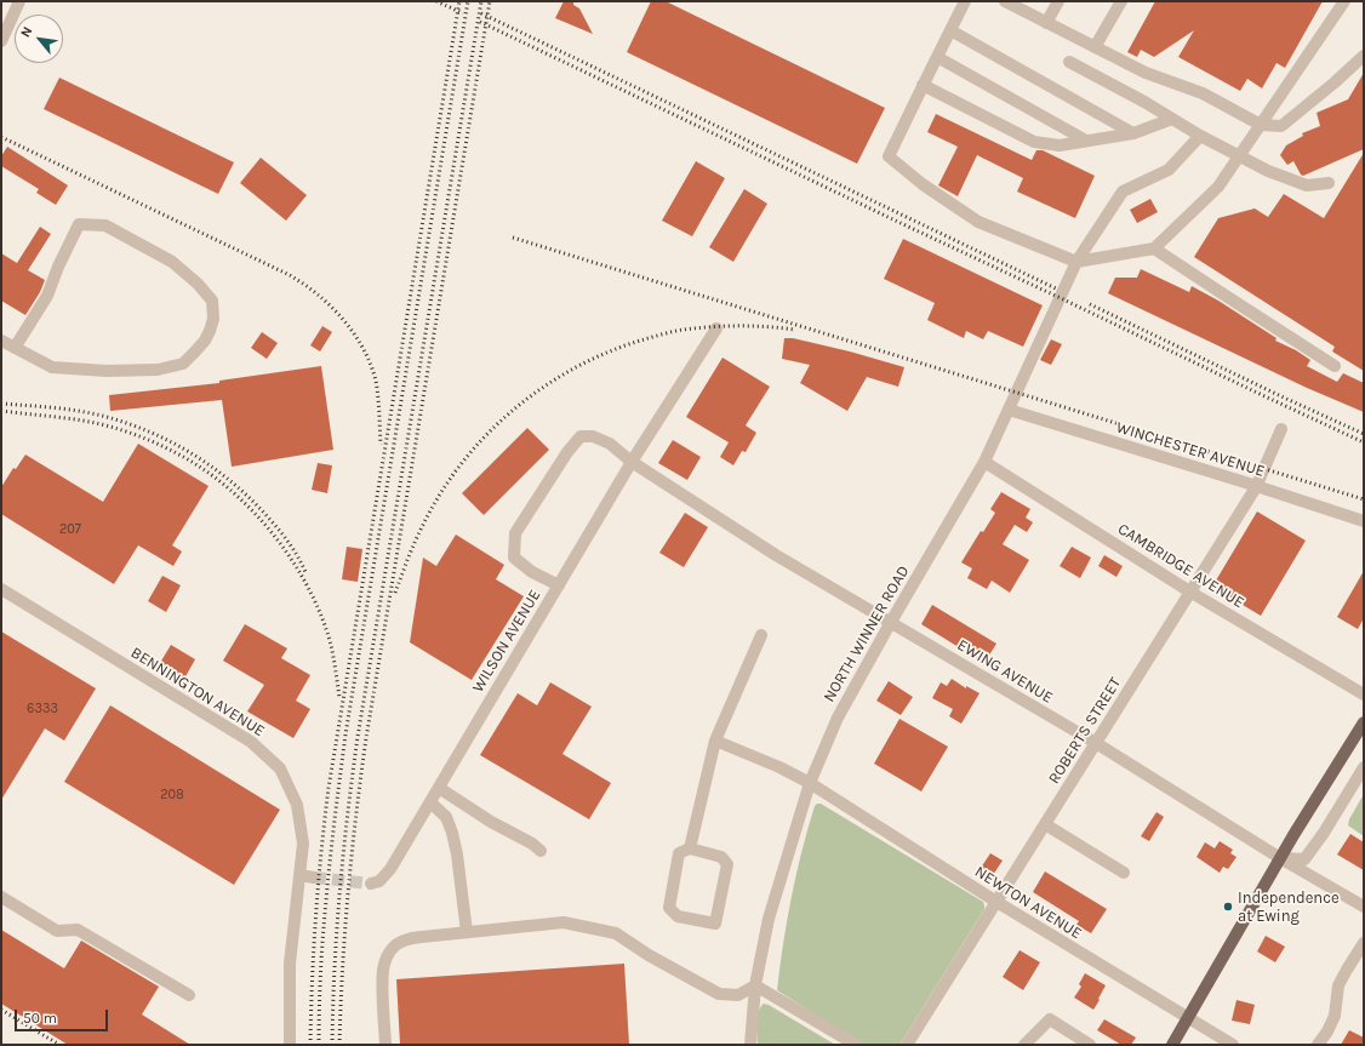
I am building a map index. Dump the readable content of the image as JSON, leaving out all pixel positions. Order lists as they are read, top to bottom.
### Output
{
  "streets": {
    "street": [
      "WINCHESTER AVENUE",
      "CAMBRIDGE AVENUE",
      "NORTH WINNER ROAD",
      "WILSON AVENUE",
      "EWING AVENUE",
      "BENNINGTON AVENUE",
      "ROBERTS STREET",
      "NEWTON AVENUE"
    ]
  },
  "crossings": [
    ["WINCHESTER AVENUE", "NORTH WINNER ROAD"],
    ["WINCHESTER AVENUE", "ROBERTS STREET"],
    ["CAMBRIDGE AVENUE", "NORTH WINNER ROAD"],
    ["CAMBRIDGE AVENUE", "ROBERTS STREET"],
    ["NORTH WINNER ROAD", "EWING AVENUE"],
    ["NORTH WINNER ROAD", "NEWTON AVENUE"],
    ["WILSON AVENUE", "EWING AVENUE"],
    ["EWING AVENUE", "ROBERTS STREET"],
    ["ROBERTS STREET", "NEWTON AVENUE"]
  ],
  "places": ["Independence at Ewing"],
  "house_numbers": ["207", "6333", "208"],
  "scale_bar": "50 m",
  "north": "top left"
}
